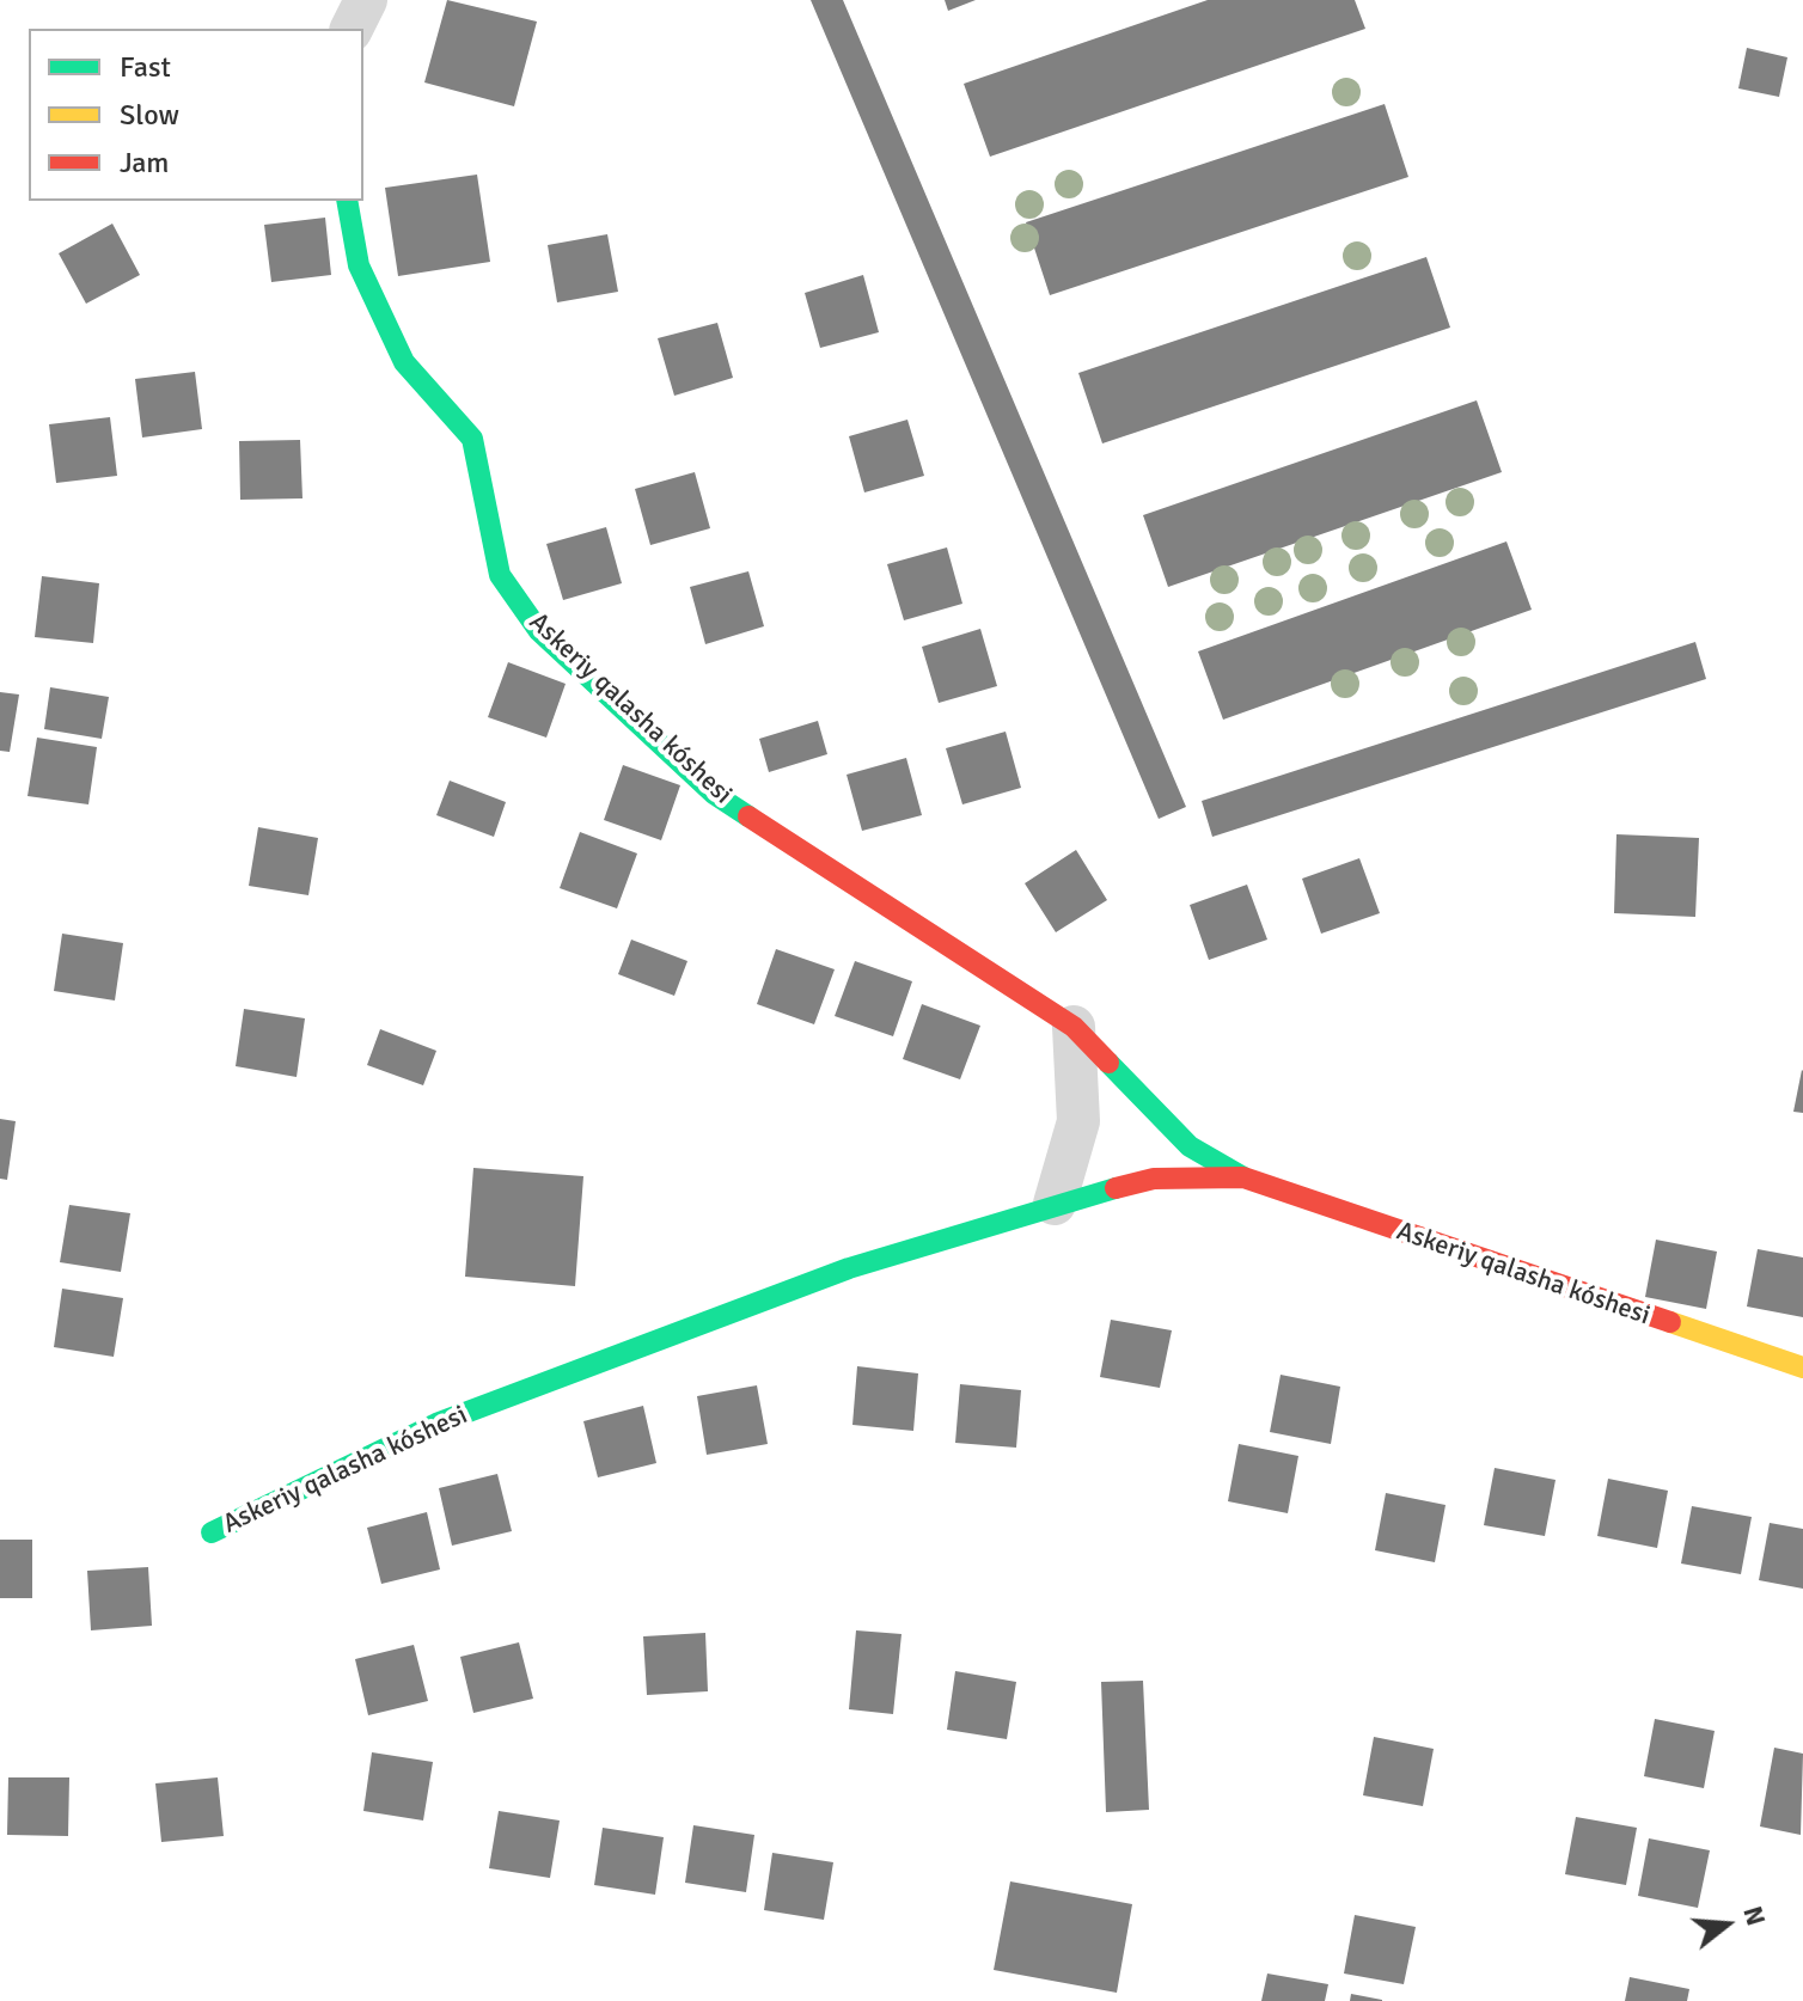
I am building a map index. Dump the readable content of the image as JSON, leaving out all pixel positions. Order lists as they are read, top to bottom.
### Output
{
  "streets": {
    "street": ["Askeriy qalasha kóshesi"]
  },
  "legend": ["Fast", "Slow", "Jam"],
  "north": "right"
}
